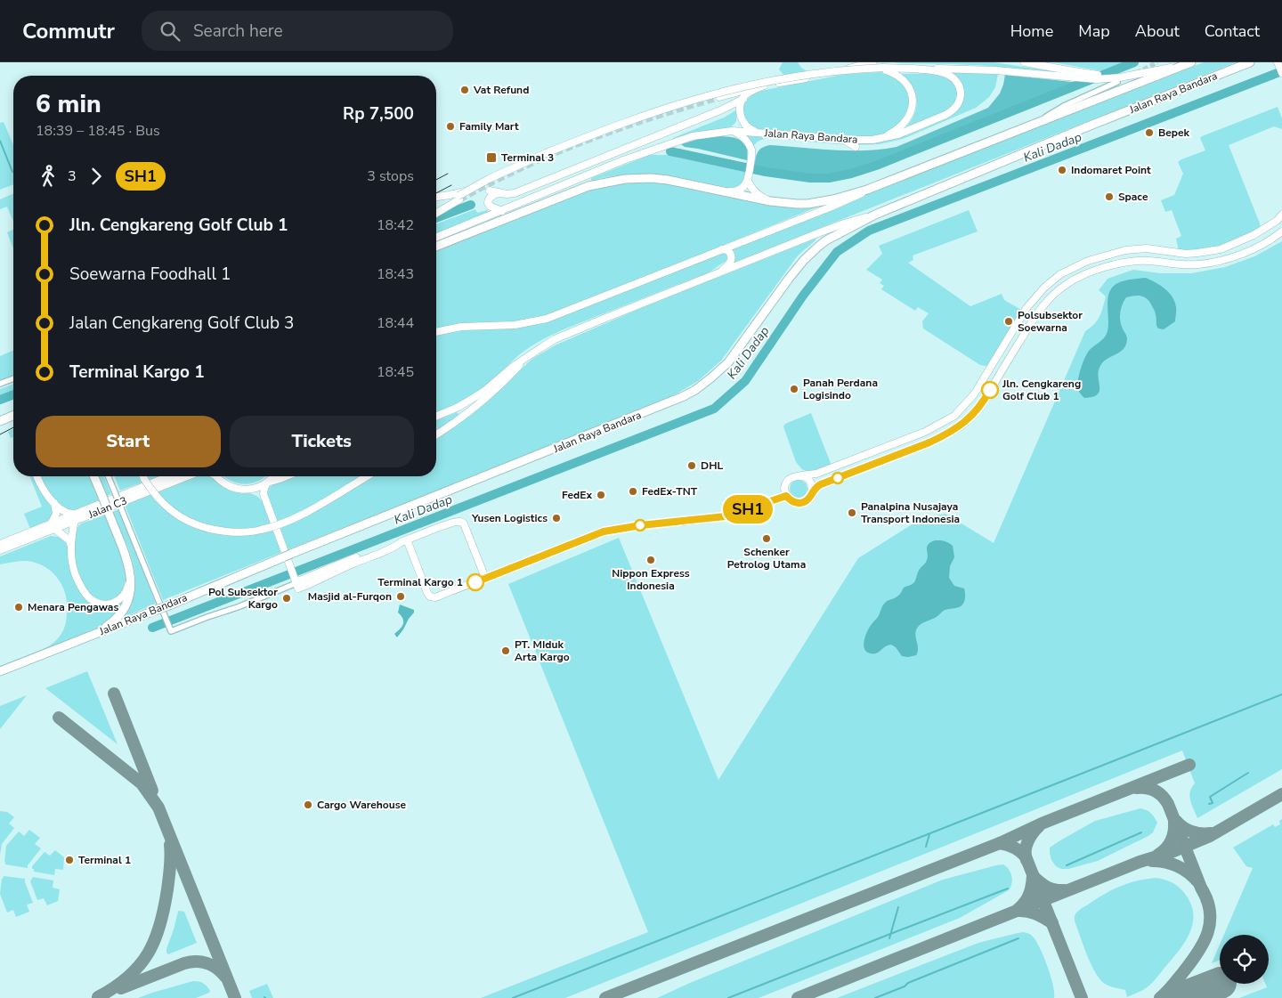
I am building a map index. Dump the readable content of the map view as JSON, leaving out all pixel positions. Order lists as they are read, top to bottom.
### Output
{
  "streets": {
    "main road": ["Jalan Raya Bandara"],
    "street": ["Jalan C3"]
  },
  "water": ["Kali Dadap"],
  "places": {
    "other": [
      "Vat Refund",
      "Family Mart",
      "Bepek",
      "Indomaret Point",
      "Space",
      "Polsubsektor Soewarna",
      "Panah Perdana Logisindo",
      "Jln. Cengkareng Golf Club 1",
      "DHL",
      "FedEx-TNT",
      "FedEx",
      "Panalpina Nusajaya Transport Indonesia",
      "Yusen Logistics",
      "Schenker Petrolog Utama",
      "Nippon Express Indonesia",
      "Terminal Kargo 1",
      "Masjid al-Furqon",
      "Pol Subsektor Kargo",
      "Menara Pengawas",
      "PT. MIduk Arta Kargo",
      "Cargo Warehouse",
      "Terminal 1"
    ],
    "transit": ["Terminal 3"]
  },
  "lines": ["bus line SH1"],
  "page": {
    "header": "Commutr",
    "search": "Search here",
    "nav": [
      "Home",
      "Map",
      "About",
      "Contact"
    ],
    "on_map": "SH1",
    "heading": ["6 min", "18:39 – 18:45 · Bus", "Rp 7,500"],
    "legs": ["3", "SH1", "3 stops"],
    "list": [
      {
        "name": "Jln. Cengkareng Golf Club 1",
        "value": "18:42"
      },
      {
        "name": "Soewarna Foodhall 1",
        "value": "18:43"
      },
      {
        "name": "Jalan Cengkareng Golf Club 3",
        "value": "18:44"
      },
      {
        "name": "Terminal Kargo 1",
        "value": "18:45"
      }
    ],
    "buttons": ["Start", "Tickets"]
  }
}
